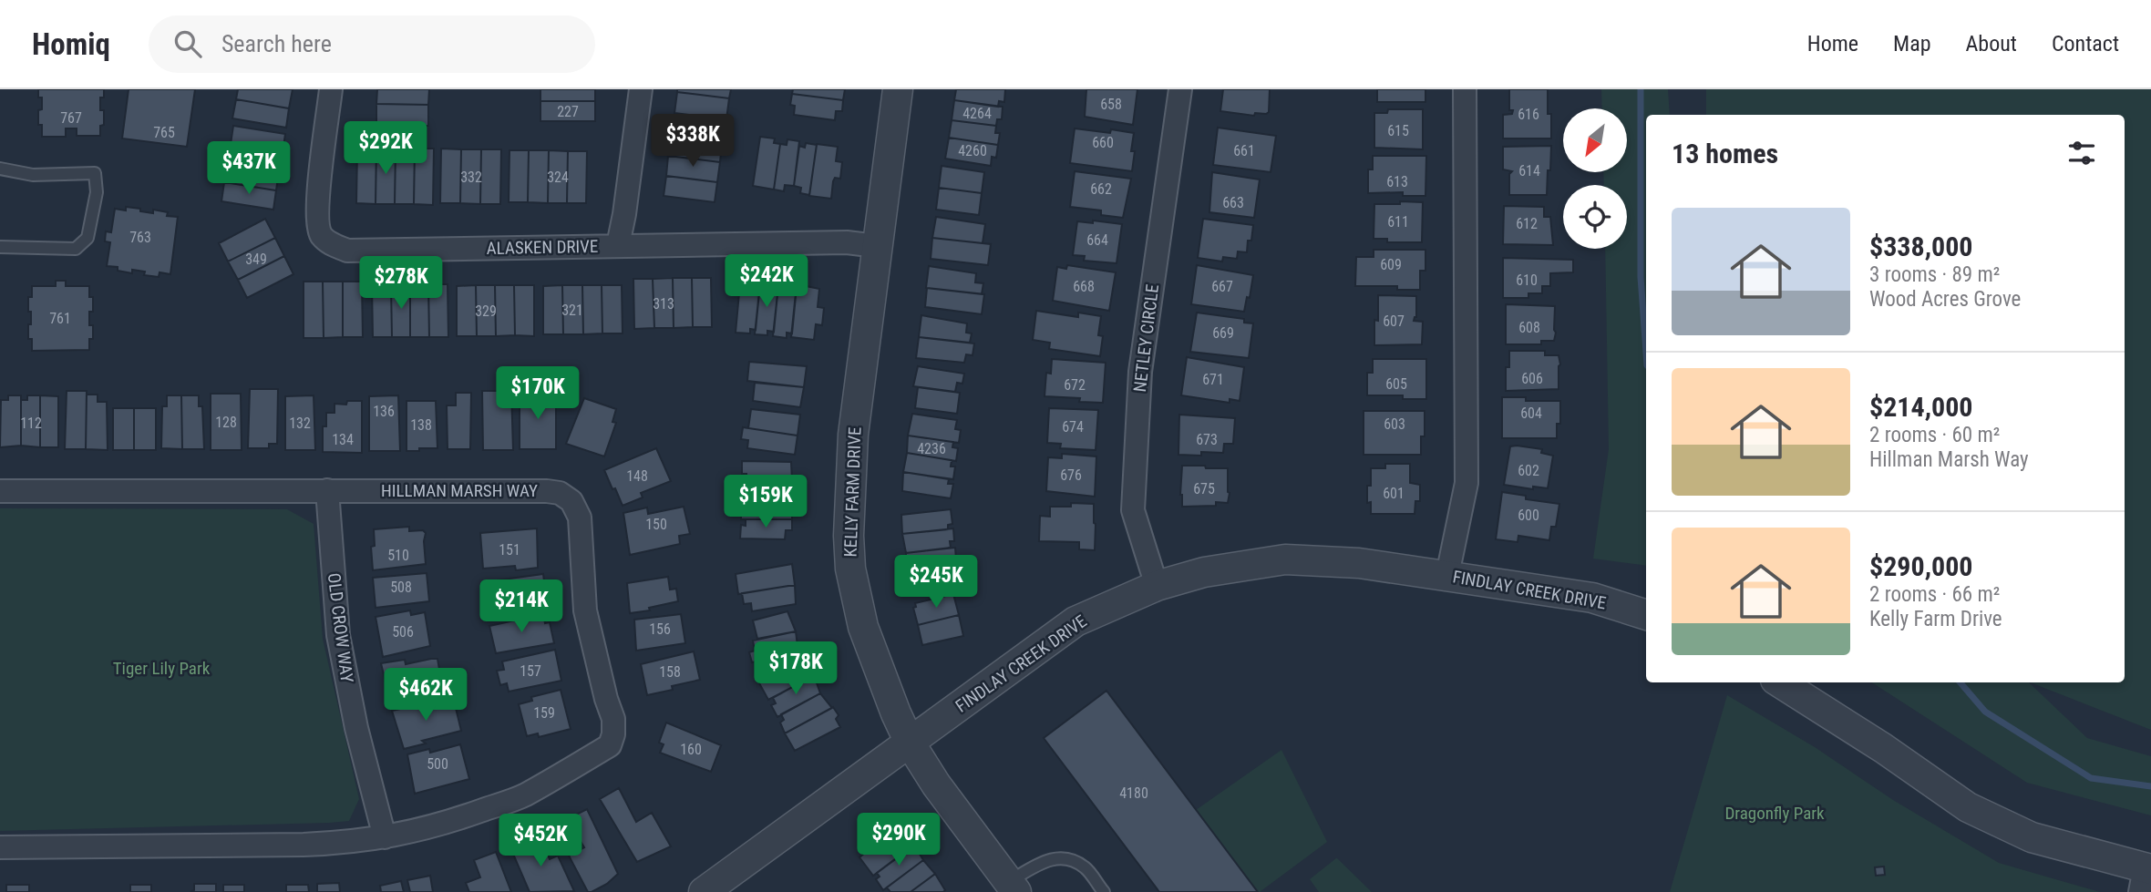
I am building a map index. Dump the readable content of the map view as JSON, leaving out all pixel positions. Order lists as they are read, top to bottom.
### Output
{
  "streets": {
    "street": [
      "ALASKEN DRIVE",
      "NETLEY CIRCLE",
      "HILLMAN MARSH WAY",
      "KELLY FARM DRIVE",
      "FINDLAY CREEK DRIVE",
      "OLD CROW WAY"
    ]
  },
  "crossings": [
    ["ALASKEN DRIVE", "KELLY FARM DRIVE"],
    ["NETLEY CIRCLE", "FINDLAY CREEK DRIVE"],
    ["HILLMAN MARSH WAY", "OLD CROW WAY"],
    ["KELLY FARM DRIVE", "FINDLAY CREEK DRIVE"]
  ],
  "parks": ["Tiger Lily Park", "Dragonfly Park"],
  "house_numbers": [
    "658",
    "227",
    "4264",
    "616",
    "767",
    "615",
    "765",
    "660",
    "4260",
    "661",
    "614",
    "332",
    "324",
    "613",
    "662",
    "663",
    "611",
    "612",
    "763",
    "664",
    "349",
    "609",
    "610",
    "668",
    "667",
    "313",
    "321",
    "329",
    "761",
    "607",
    "608",
    "669",
    "606",
    "671",
    "605",
    "672",
    "136",
    "604",
    "128",
    "112",
    "132",
    "603",
    "138",
    "674",
    "134",
    "673",
    "4236",
    "602",
    "676",
    "148",
    "675",
    "601",
    "600",
    "150",
    "151",
    "510",
    "508",
    "156",
    "506",
    "157",
    "158",
    "159",
    "160",
    "500",
    "4180"
  ],
  "north": "bottom left",
  "page": {
    "header": "Homiq",
    "search": "Search here",
    "nav": [
      "Home",
      "Map",
      "About",
      "Contact"
    ],
    "price": [
      "$338K",
      "$292K",
      "$437K",
      "$242K",
      "$278K",
      "$170K",
      "$159K",
      "$245K",
      "$214K",
      "$178K",
      "$462K",
      "$290K",
      "$452K"
    ],
    "heading": "13 homes",
    "list": [
      {
        "name": "$338,000",
        "note": "3 rooms · 89 m² · Wood Acres Grove"
      },
      {
        "name": "$214,000",
        "note": "2 rooms · 60 m² · Hillman Marsh Way"
      },
      {
        "name": "$290,000",
        "note": "2 rooms · 66 m² · Kelly Farm Drive"
      }
    ]
  }
}
